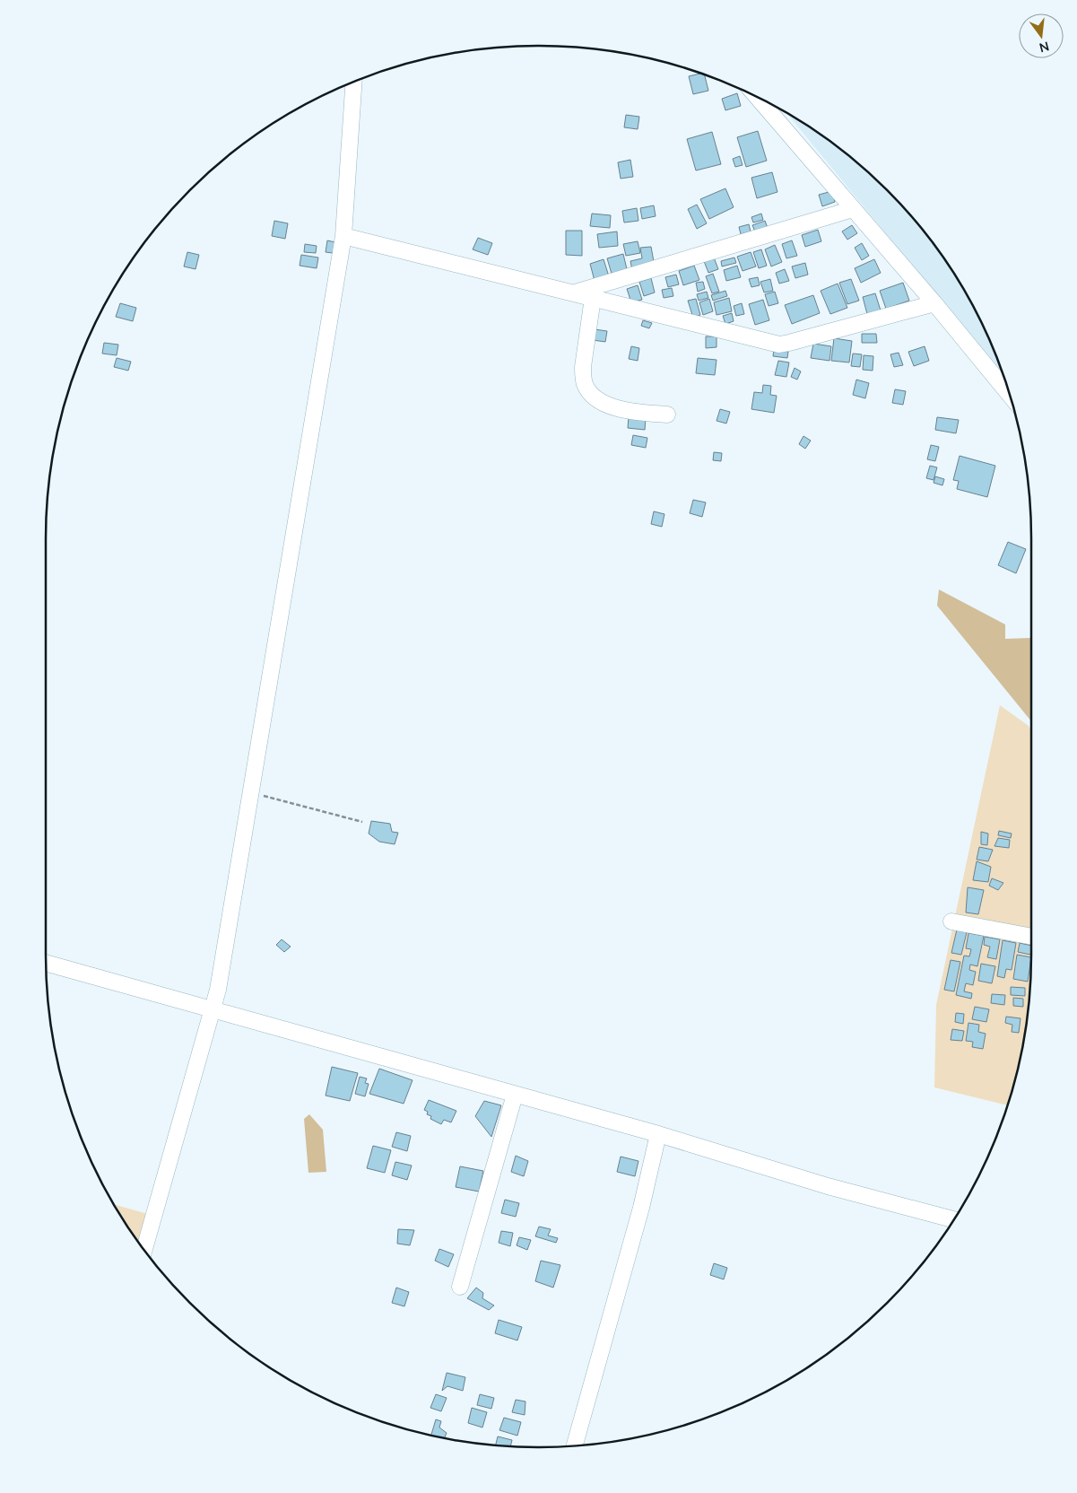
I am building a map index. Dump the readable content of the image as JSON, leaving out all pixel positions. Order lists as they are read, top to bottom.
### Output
{
  "north": "bottom"
}
